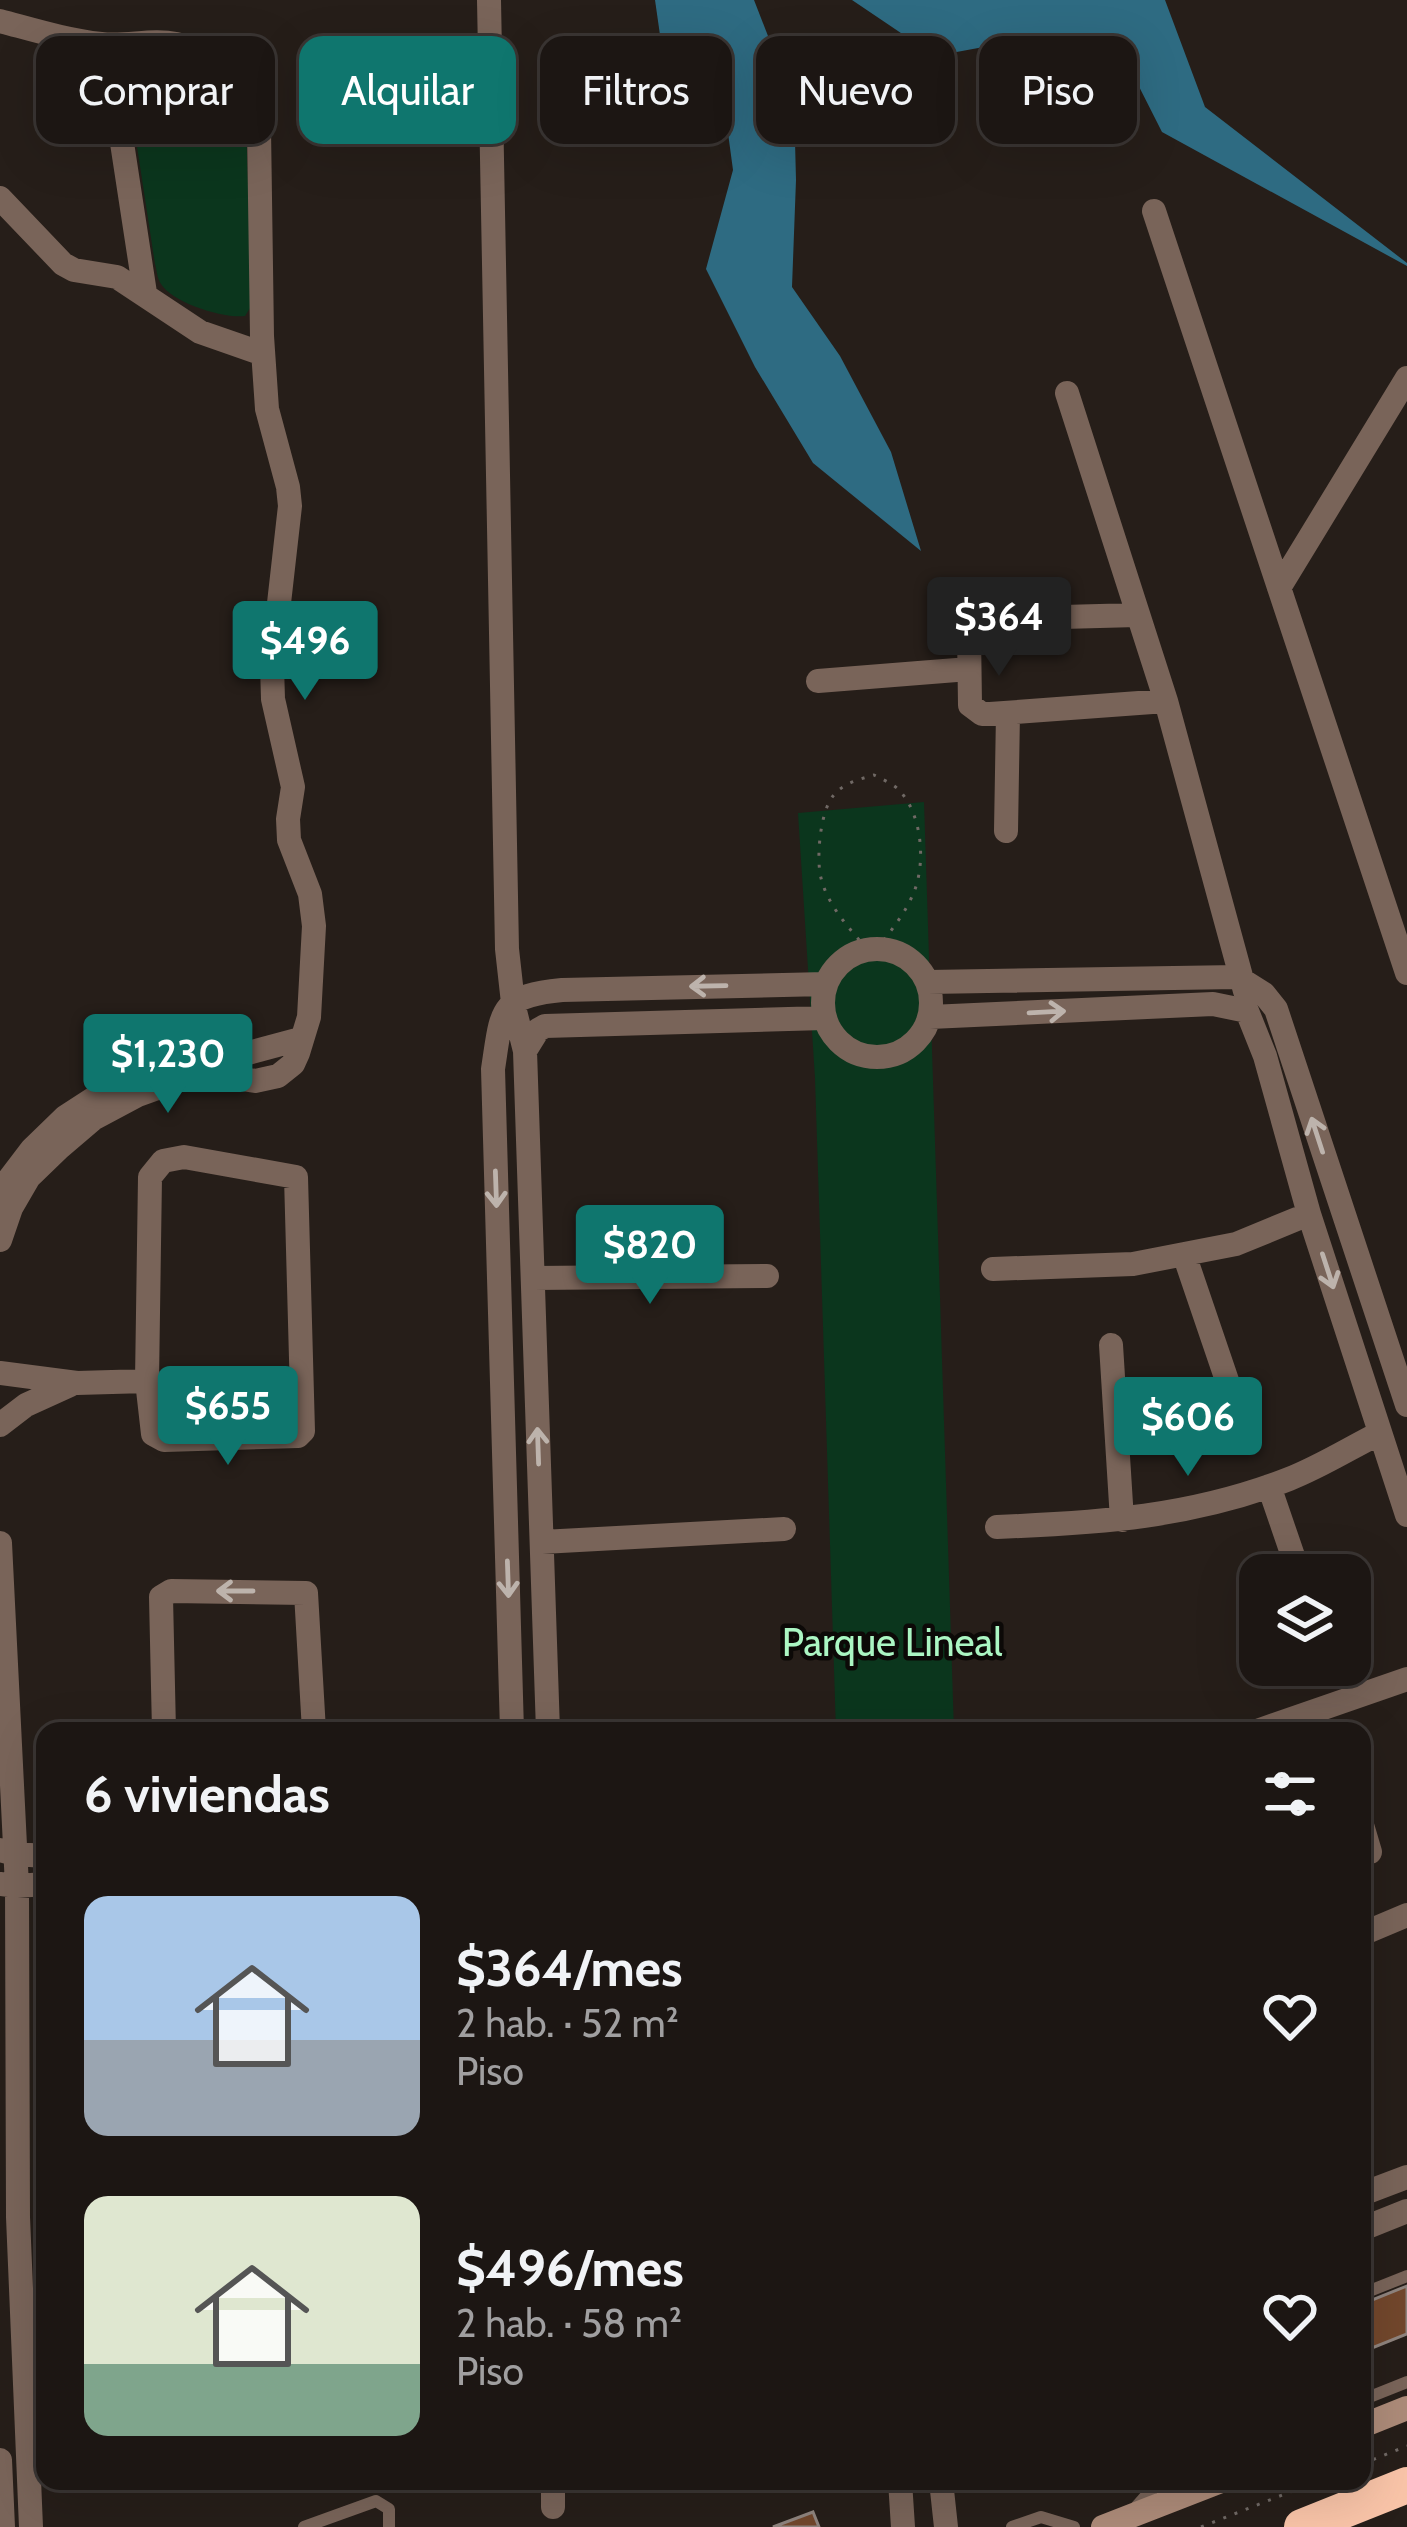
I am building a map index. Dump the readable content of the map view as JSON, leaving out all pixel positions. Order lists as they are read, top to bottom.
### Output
{
  "parks": ["Parque Lineal"],
  "page": {
    "chip": [
      "Comprar",
      "Alquilar",
      "Filtros",
      "Nuevo",
      "Piso"
    ],
    "price": [
      "$364",
      "$496",
      "$1,230",
      "$820",
      "$655",
      "$606"
    ],
    "heading": "6 viviendas",
    "list": [
      {
        "name": "$364/mes",
        "note": "2 hab. · 52 m² · Piso"
      },
      {
        "name": "$496/mes",
        "note": "2 hab. · 58 m² · Piso"
      }
    ]
  }
}
